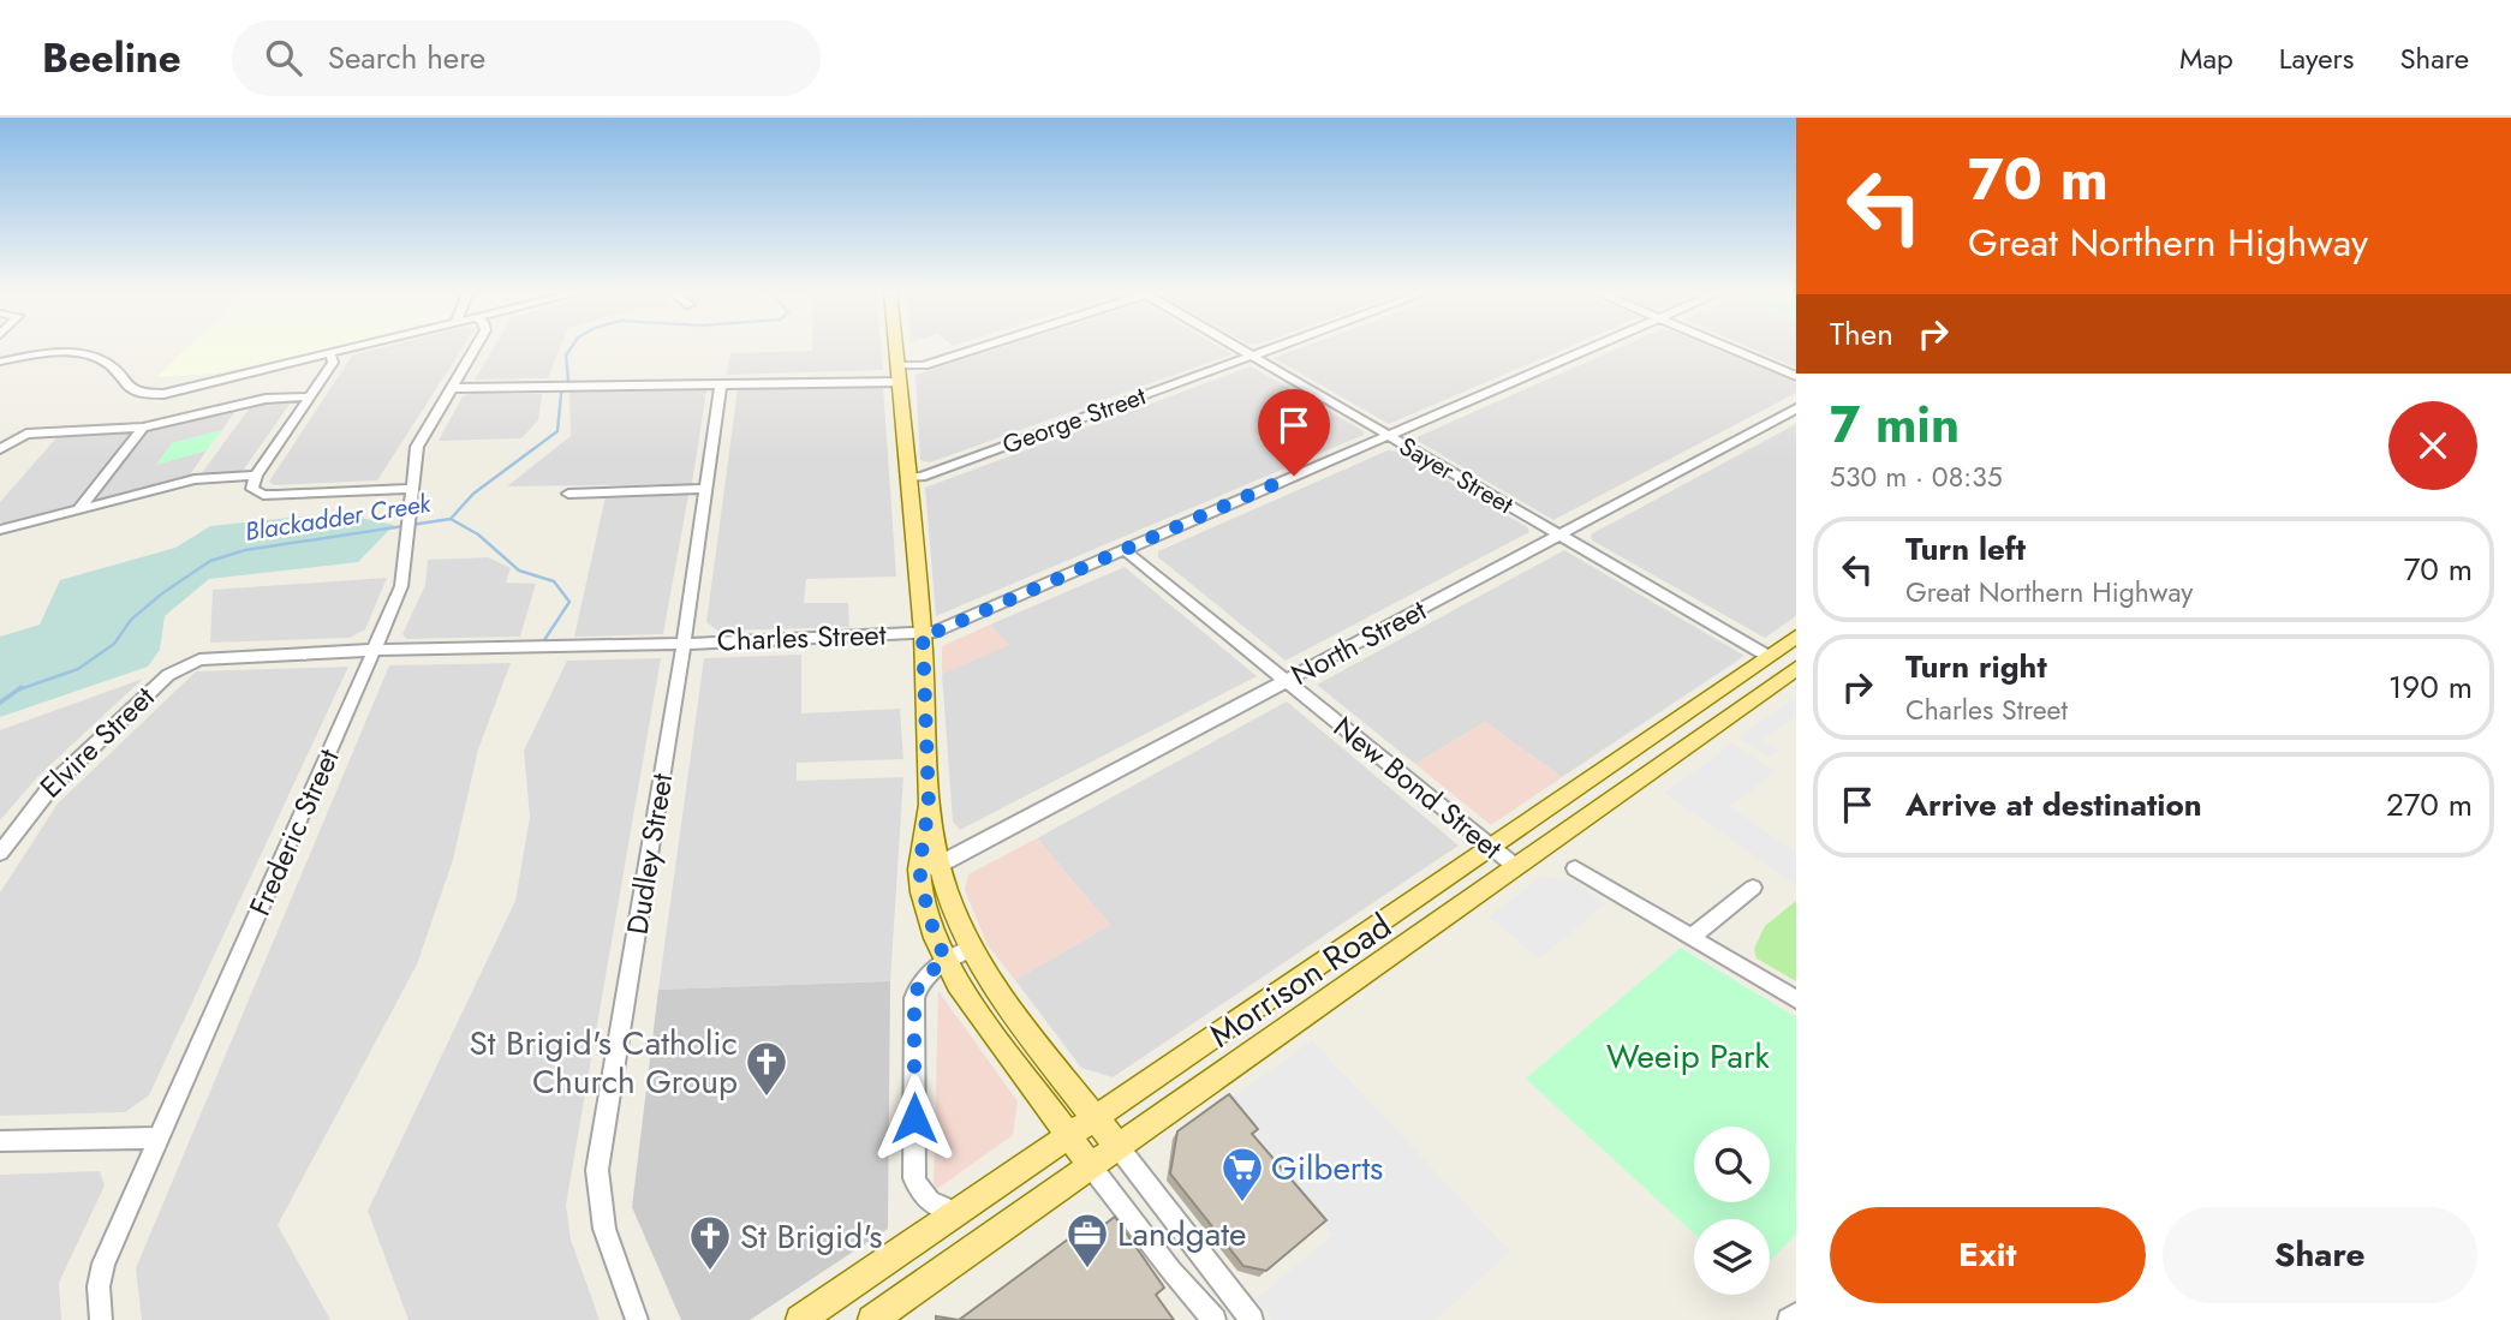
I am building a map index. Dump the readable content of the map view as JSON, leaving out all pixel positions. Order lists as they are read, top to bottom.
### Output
{
  "streets": {
    "main road": ["Morrison Road"],
    "street": [
      "George Street",
      "Sayer Street",
      "Charles Street",
      "North Street",
      "Elvire Street",
      "New Bond Street",
      "Frederic Street",
      "Dudley Street"
    ]
  },
  "crossings": [
    ["George Street", "Sayer Street"],
    ["Sayer Street", "Charles Street"],
    ["Sayer Street", "North Street"],
    ["Sayer Street", "Morrison Road"],
    ["Charles Street", "Elvire Street"],
    ["Charles Street", "New Bond Street"],
    ["Charles Street", "Frederic Street"],
    ["Charles Street", "Dudley Street"],
    ["North Street", "New Bond Street"],
    ["New Bond Street", "Morrison Road"]
  ],
  "water": ["Blackadder Creek"],
  "parks": ["Weeip Park"],
  "places": {
    "church": ["St Brigid's Catholic Church Group", "St Brigid's"],
    "supermarket": ["Gilberts"],
    "office": ["Landgate"]
  },
  "page": {
    "header": "Beeline",
    "search": "Search here",
    "nav": ["Map", "Layers", "Share"],
    "turn": ["70 m", "Great Northern Highway"],
    "then": "Then",
    "heading": ["7 min", "530 m · 08:35"],
    "list": [
      {
        "name": "Turn left",
        "note": "Great Northern Highway",
        "value": "70 m"
      },
      {
        "name": "Turn right",
        "note": "Charles Street",
        "value": "190 m"
      },
      {
        "name": "Arrive at destination",
        "value": "270 m"
      }
    ],
    "buttons": ["Exit", "Share"]
  }
}
